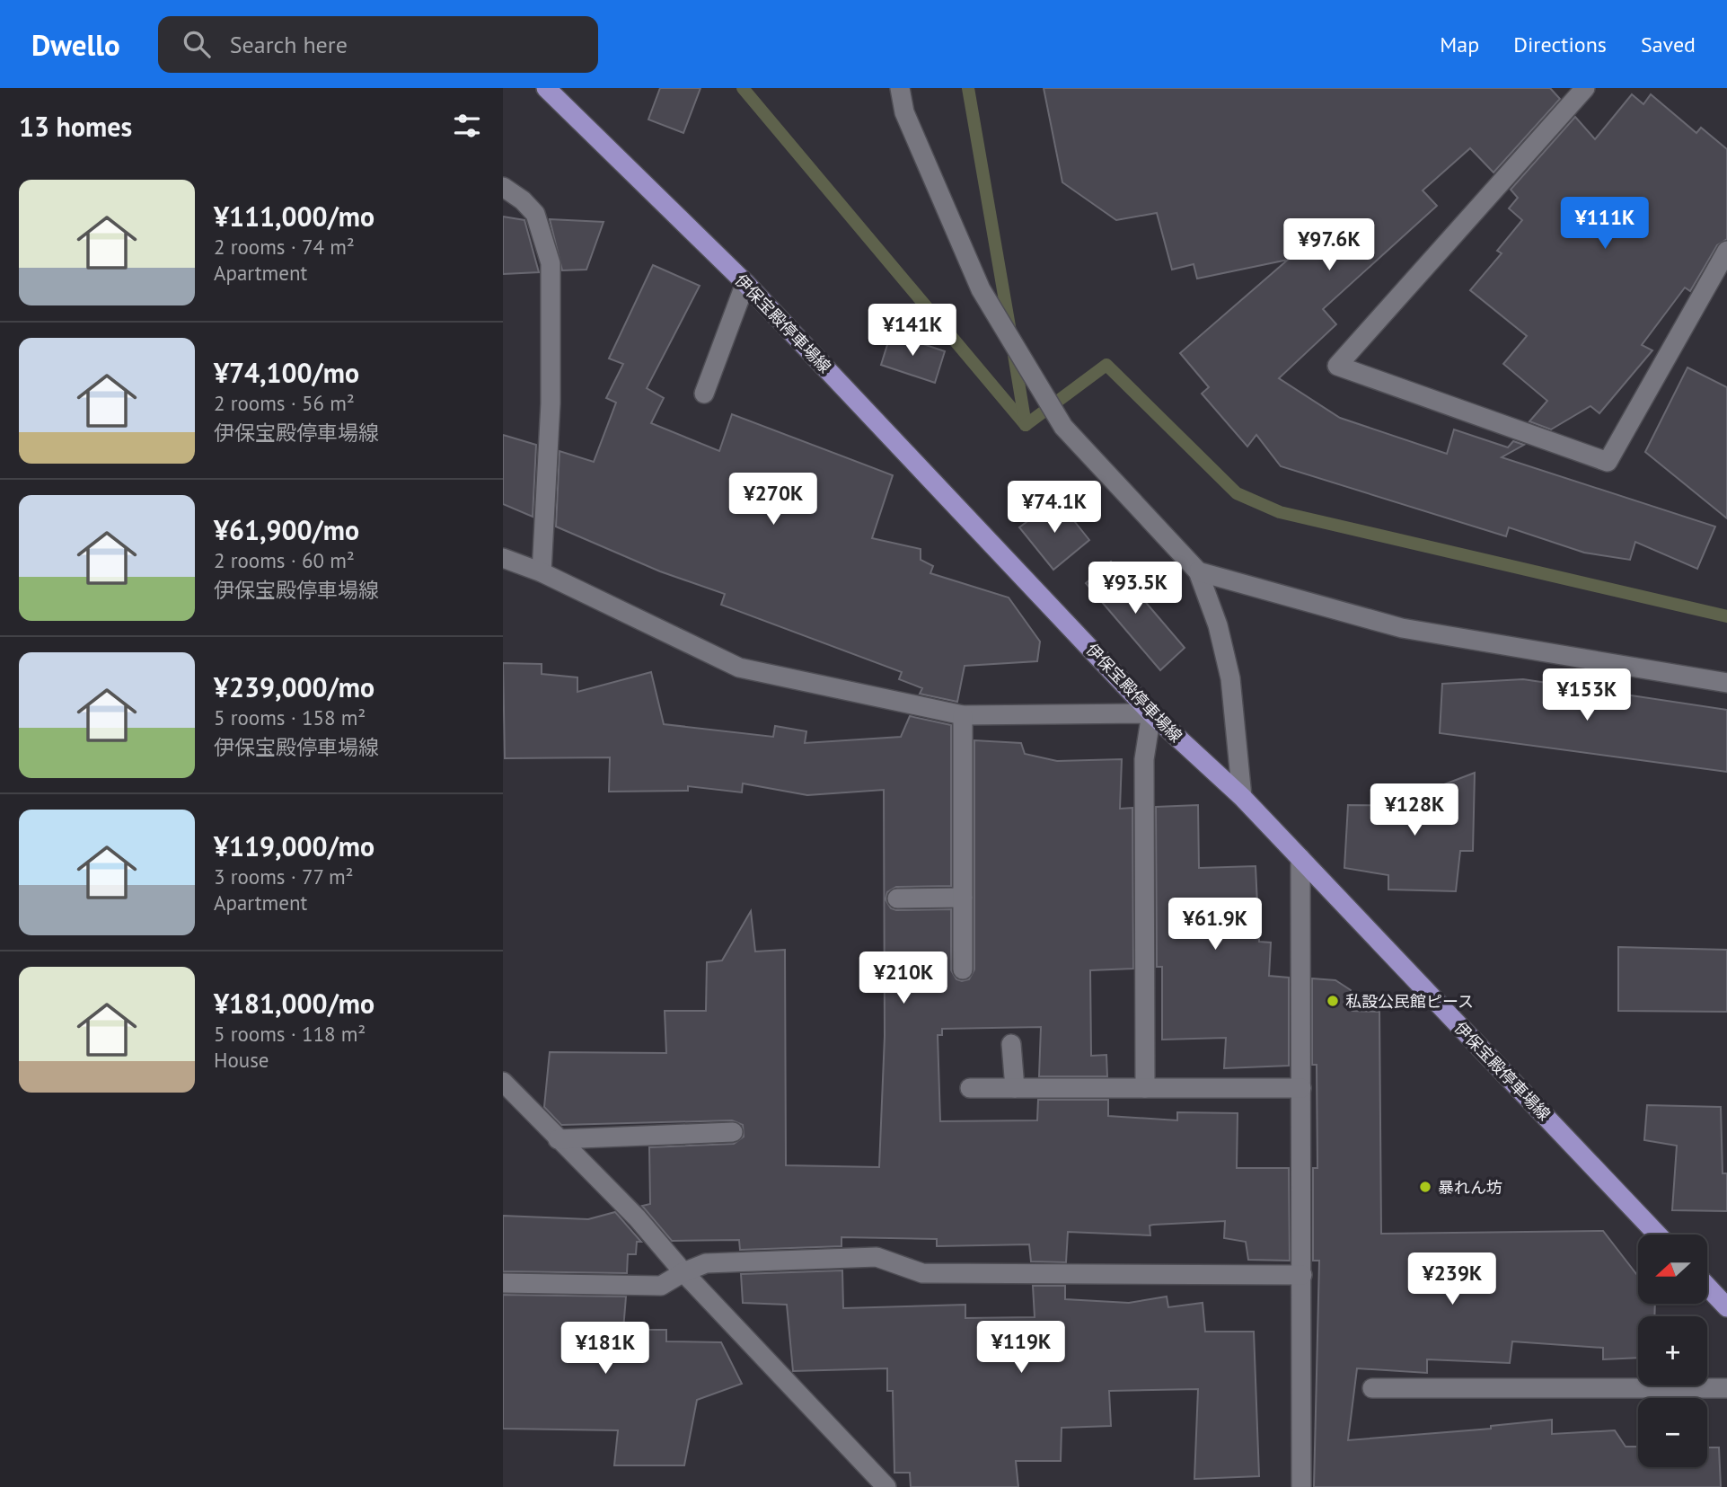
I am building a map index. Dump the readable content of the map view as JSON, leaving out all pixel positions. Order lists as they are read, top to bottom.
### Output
{
  "streets": {
    "main road": ["伊保宝殿停車場線"]
  },
  "places": ["私設公民館ピース", "暴れん坊"],
  "north": "left",
  "page": {
    "header": "Dwello",
    "search": "Search here",
    "nav": ["Map", "Directions", "Saved"],
    "heading": "13 homes",
    "list": [
      {
        "name": "¥111,000/mo",
        "note": "2 rooms · 74 m² · Apartment"
      },
      {
        "name": "¥74,100/mo",
        "note": "2 rooms · 56 m² · 伊保宝殿停車場線"
      },
      {
        "name": "¥61,900/mo",
        "note": "2 rooms · 60 m² · 伊保宝殿停車場線"
      },
      {
        "name": "¥239,000/mo",
        "note": "5 rooms · 158 m² · 伊保宝殿停車場線"
      },
      {
        "name": "¥119,000/mo",
        "note": "3 rooms · 77 m² · Apartment"
      },
      {
        "name": "¥181,000/mo",
        "note": "5 rooms · 118 m² · House"
      }
    ],
    "price": [
      "¥111K",
      "¥97.6K",
      "¥141K",
      "¥270K",
      "¥74.1K",
      "¥93.5K",
      "¥153K",
      "¥128K",
      "¥61.9K",
      "¥210K",
      "¥239K",
      "¥119K",
      "¥181K"
    ],
    "map_buttons": ["+", "−"]
  }
}
